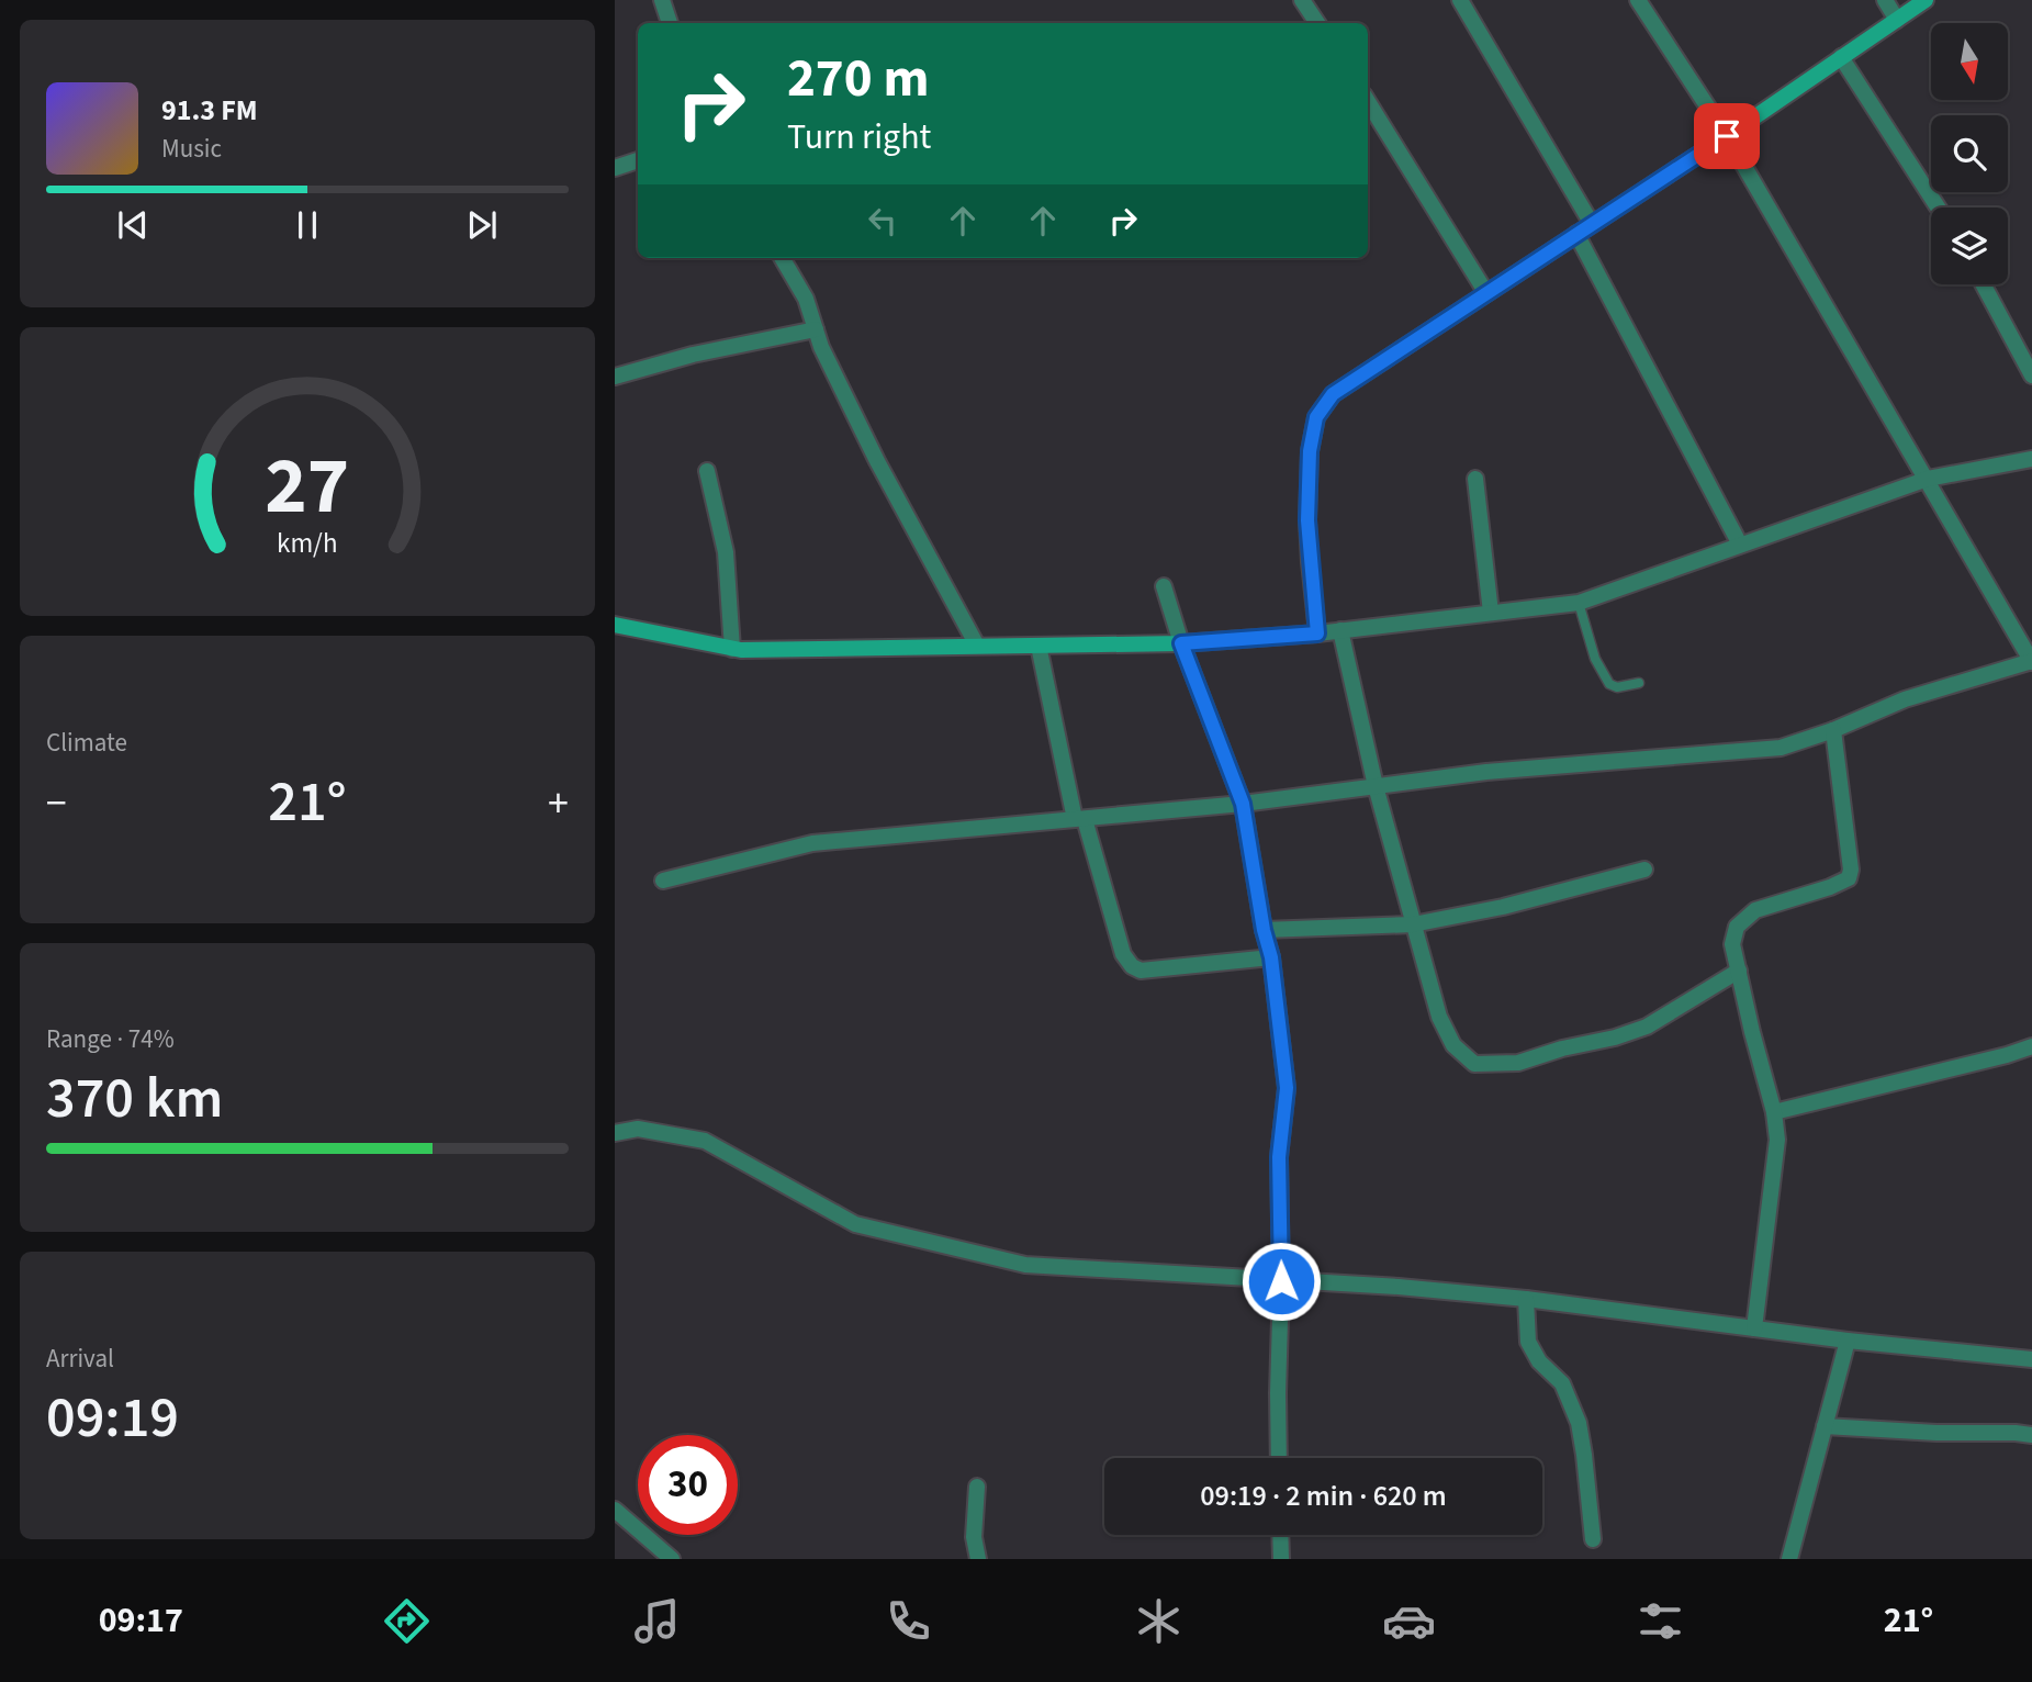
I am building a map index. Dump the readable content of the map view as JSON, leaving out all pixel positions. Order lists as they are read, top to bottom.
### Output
{
  "north": "bottom",
  "page": {
    "turn": ["270 m", "Turn right"],
    "song": ["91.3 FM", "Music"],
    "tile": [
      "Climate",
      ["Range · 74%", "370 km"],
      ["Arrival", "09:19"]
    ],
    "heat": ["−", "21°", "+"],
    "limit": "30",
    "trip": "09:19 · 2 min · 620 m",
    "tabs": ["09:17", "21°"],
    "gauge": ["27", "km/h"]
  }
}
